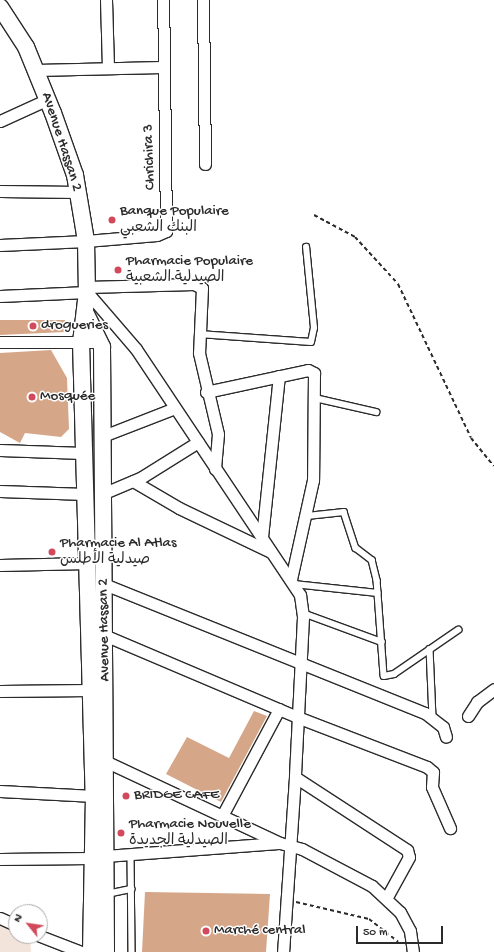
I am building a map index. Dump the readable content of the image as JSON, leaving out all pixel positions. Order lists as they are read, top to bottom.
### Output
{
  "streets": {
    "main road": ["Avenue Hassan 2"],
    "street": ["Chrichira 3"]
  },
  "crossings": [
    ["Avenue Hassan 2", "Chrichira 3"]
  ],
  "places": [
    "Banque Populaire البنك الشعبي",
    "Pharmacie Populaire الصيدلية الشعبية",
    "drogueries",
    "Mosquée",
    "Pharmacie Al Atlas صيدلية الأطلس",
    "BRIDGE CAFE",
    "Pharmacie Nouvelle الصيدلية الجديدة",
    "Marché central"
  ],
  "scale_bar": "50 m",
  "north": "top left"
}
